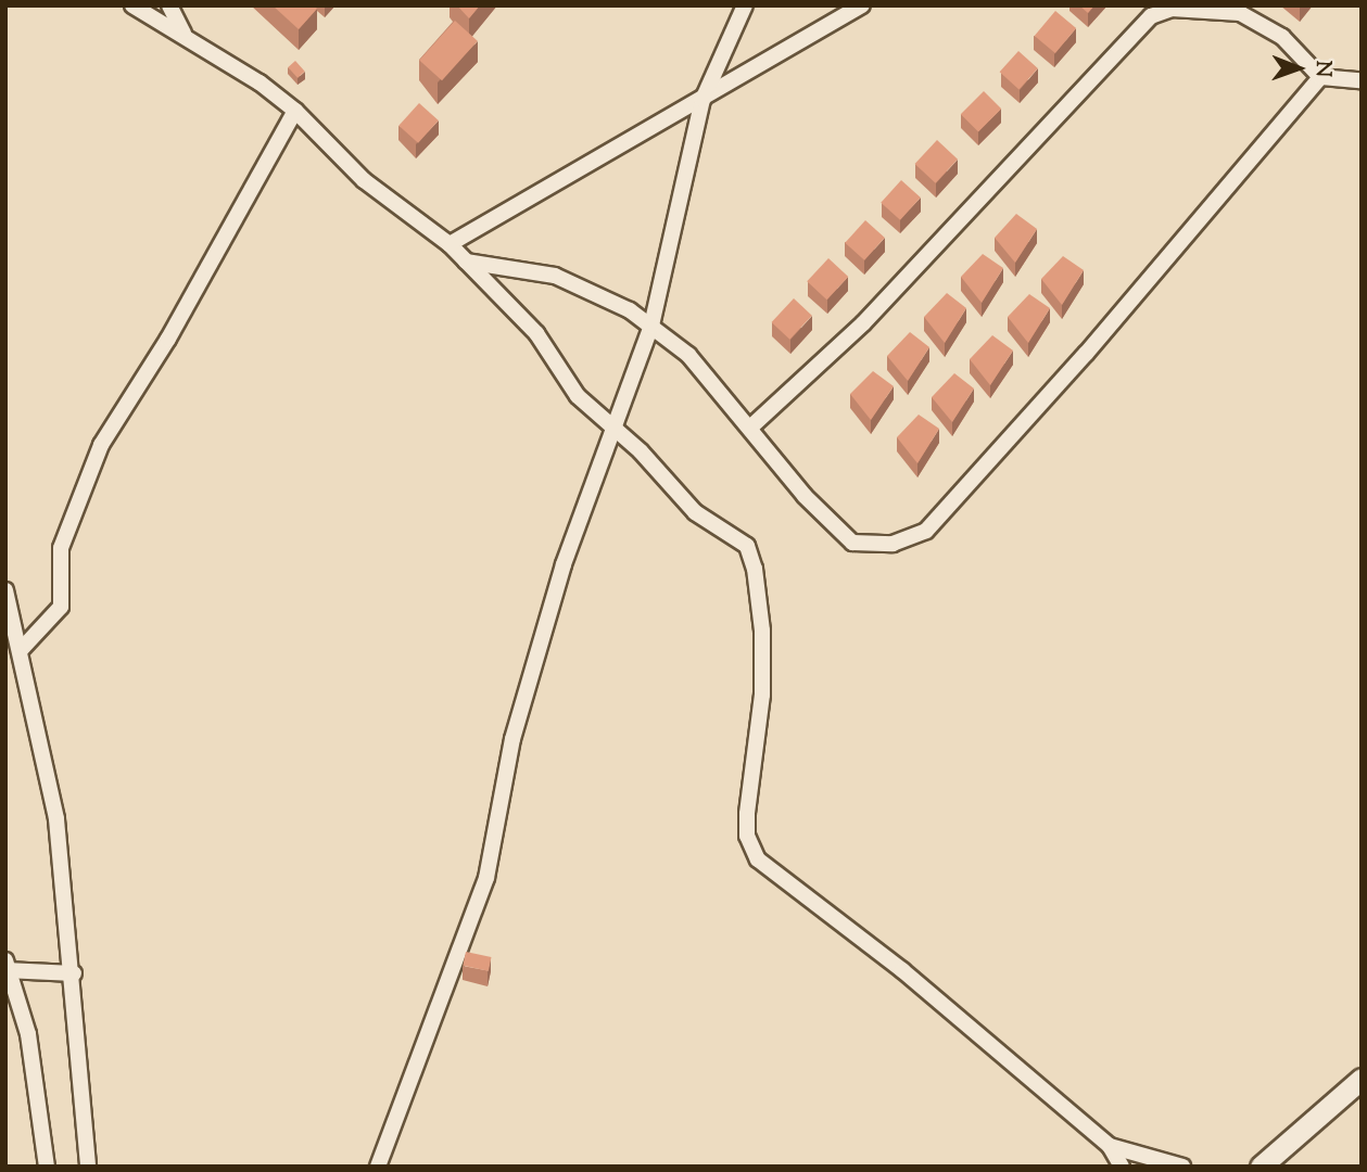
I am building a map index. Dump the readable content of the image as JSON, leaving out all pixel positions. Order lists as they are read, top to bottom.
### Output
{
  "north": "right"
}
